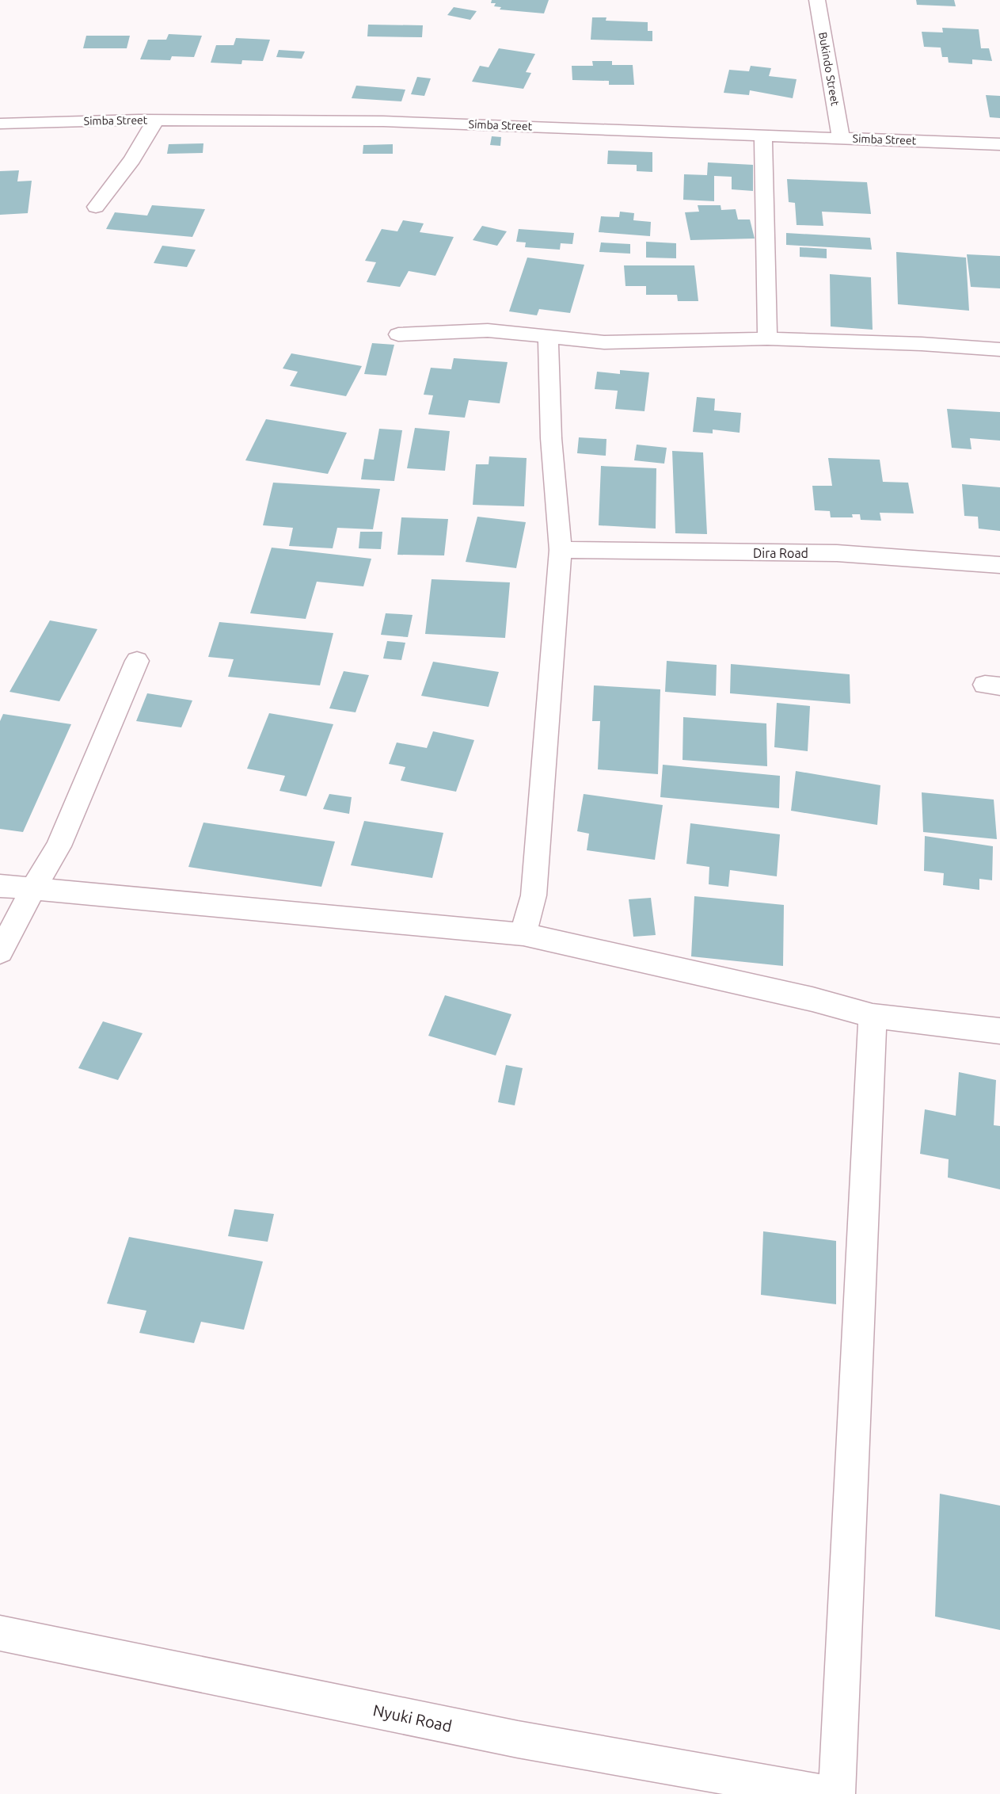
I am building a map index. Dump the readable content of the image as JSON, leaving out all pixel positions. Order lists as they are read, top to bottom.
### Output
{
  "streets": {
    "street": [
      "Bukindo Street",
      "Simba Street",
      "Dira Road",
      "Nyuki Road"
    ]
  },
  "crossings": [
    ["Bukindo Street", "Simba Street"]
  ]
}
